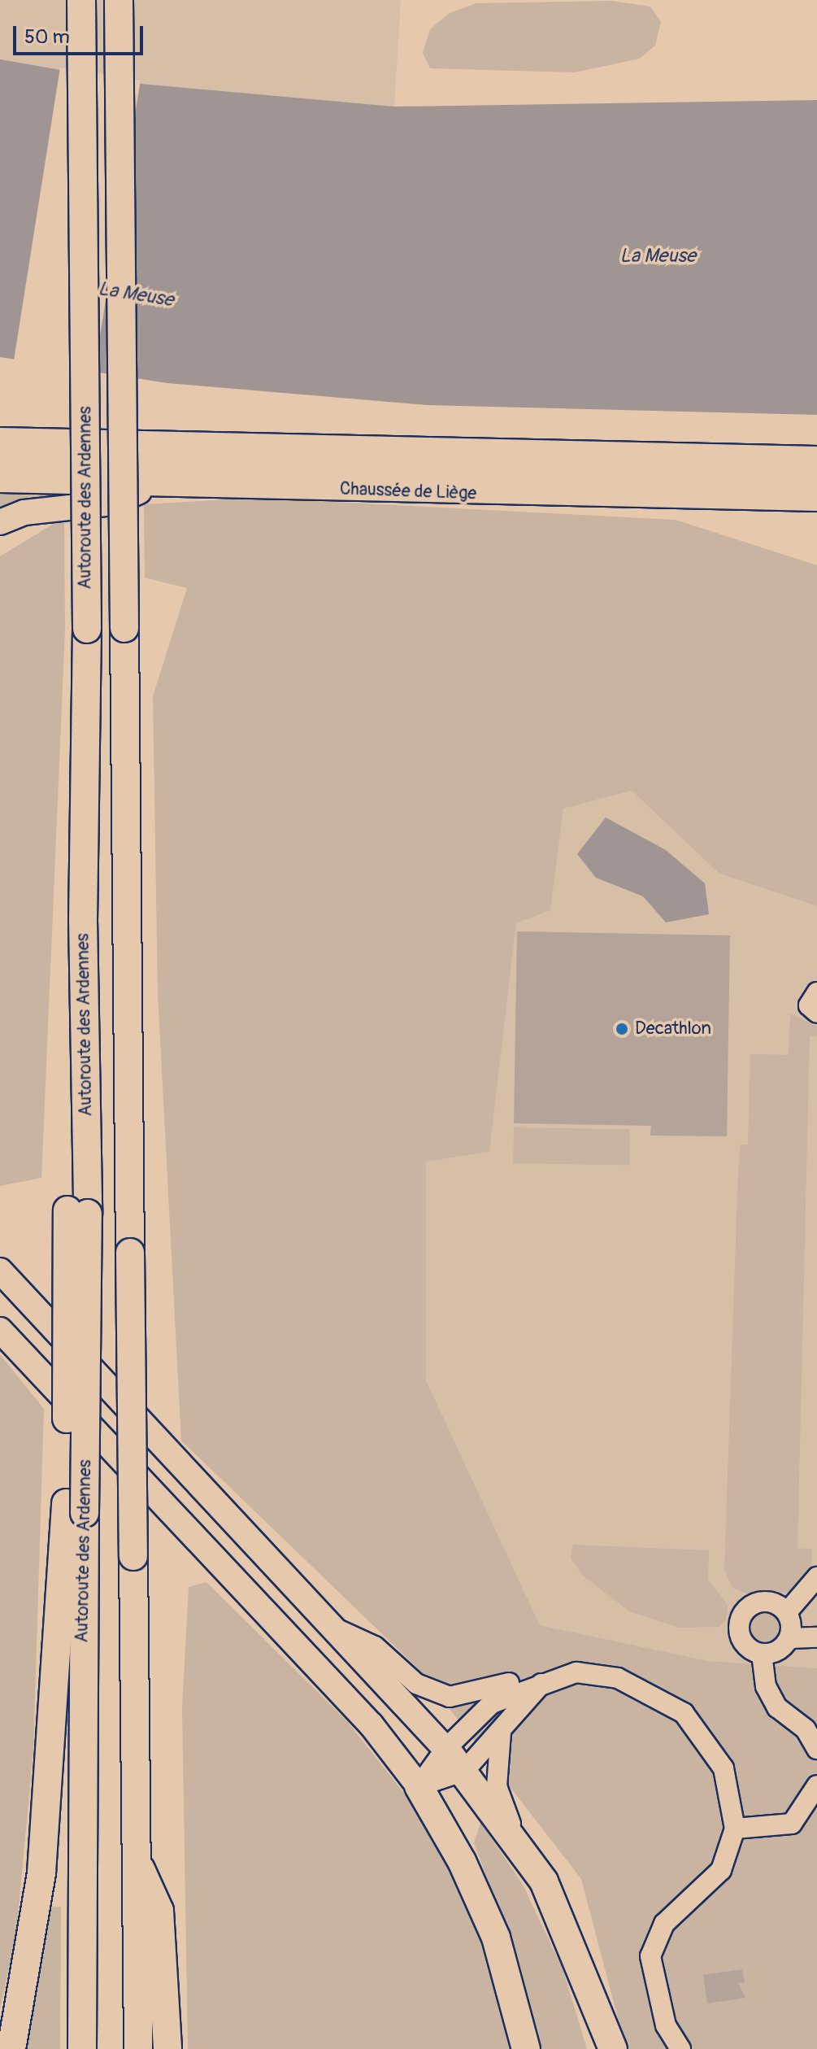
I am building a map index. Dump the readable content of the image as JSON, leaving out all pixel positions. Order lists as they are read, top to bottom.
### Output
{
  "streets": {
    "highway": ["Autoroute des Ardennes"],
    "main road": ["Chaussée de Liège"]
  },
  "water": ["La Meuse"],
  "places": ["Decathlon"],
  "scale_bar": "50 m"
}
